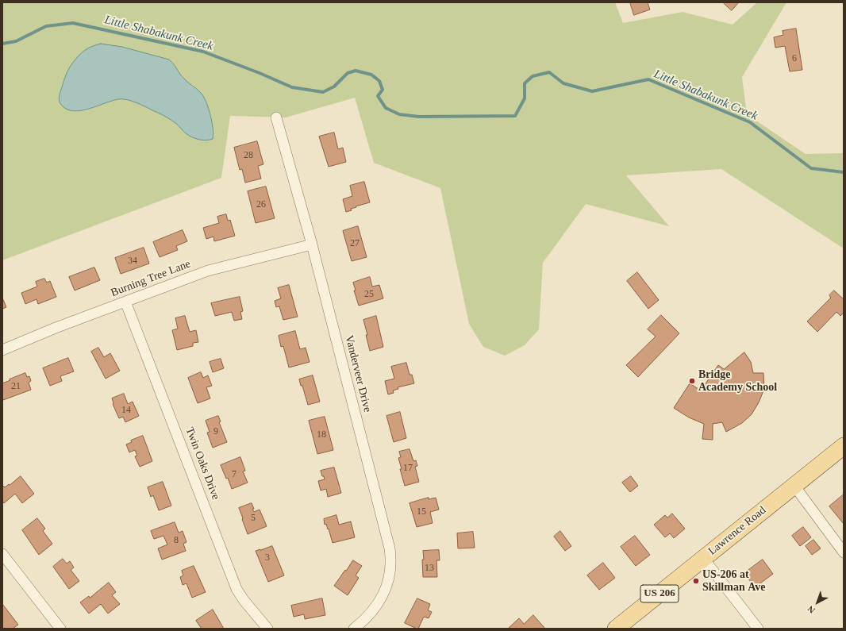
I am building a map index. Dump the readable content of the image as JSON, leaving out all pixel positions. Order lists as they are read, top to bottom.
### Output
{
  "streets": {
    "main road": ["Lawrence Road", "US 206"],
    "street": ["Burning Tree Lane", "Vanderveer Drive", "Twin Oaks Drive"]
  },
  "crossings": [
    ["Burning Tree Lane", "Vanderveer Drive"],
    ["Burning Tree Lane", "Twin Oaks Drive"]
  ],
  "water": ["Little Shabakunk Creek"],
  "places": ["Bridge Academy School", "US-206 at Skillman Ave"],
  "house_numbers": [
    "6",
    "28",
    "26",
    "27",
    "34",
    "25",
    "21",
    "14",
    "9",
    "18",
    "17",
    "7",
    "15",
    "5",
    "8",
    "3",
    "13"
  ],
  "north": "bottom left"
}
